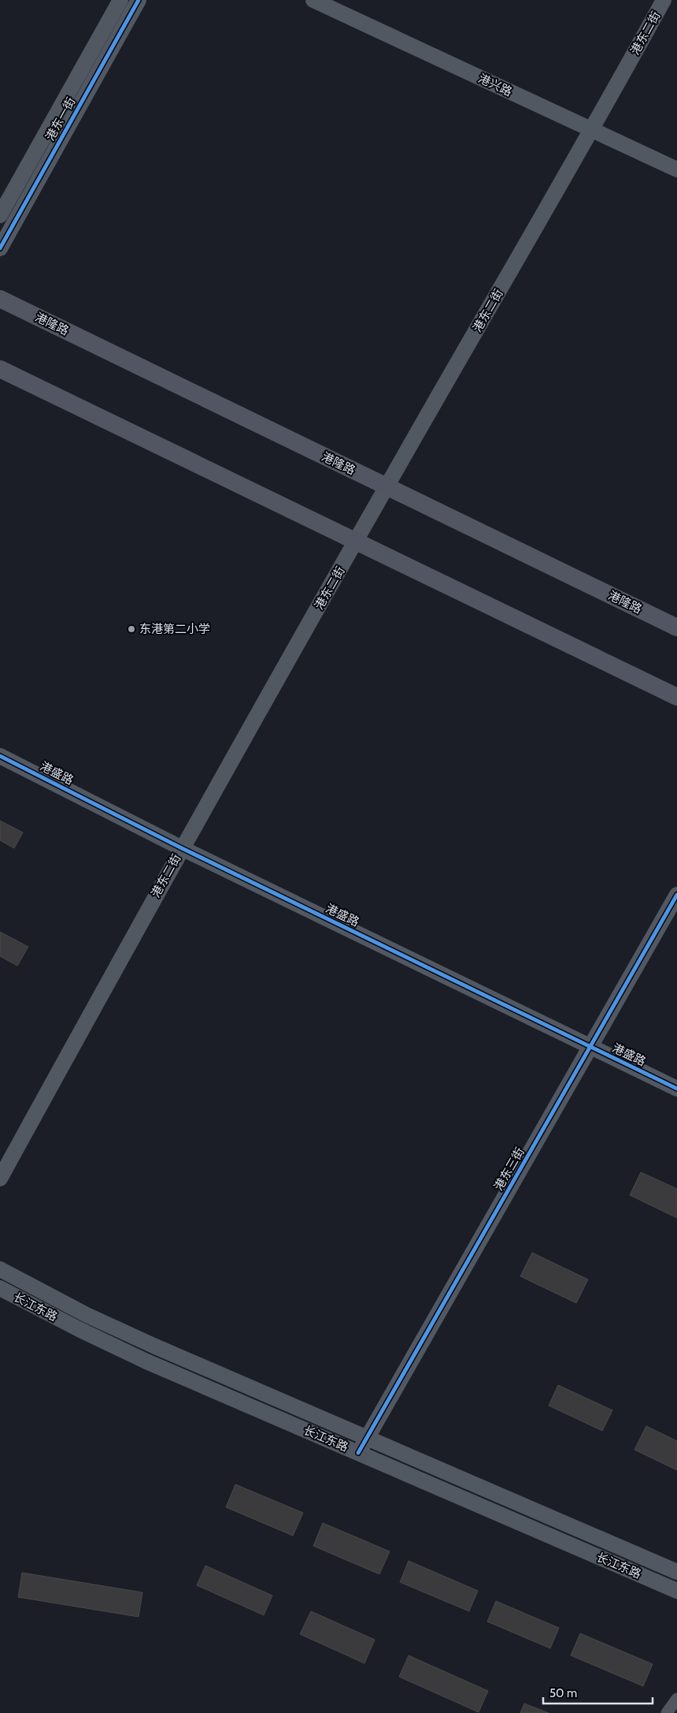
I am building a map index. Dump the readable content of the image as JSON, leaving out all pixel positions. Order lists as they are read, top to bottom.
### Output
{
  "streets": {
    "main road": [
      "港东二街",
      "港兴路",
      "港东一街",
      "港隆路",
      "港盛路",
      "港东三街",
      "长江东路"
    ]
  },
  "crossings": [
    ["港东二街", "港兴路"],
    ["港东二街", "港隆路"],
    ["港东二街", "港盛路"],
    ["港盛路", "港东三街"],
    ["港东三街", "长江东路"]
  ],
  "places": ["东港第二小学"],
  "scale_bar": "50 m"
}
